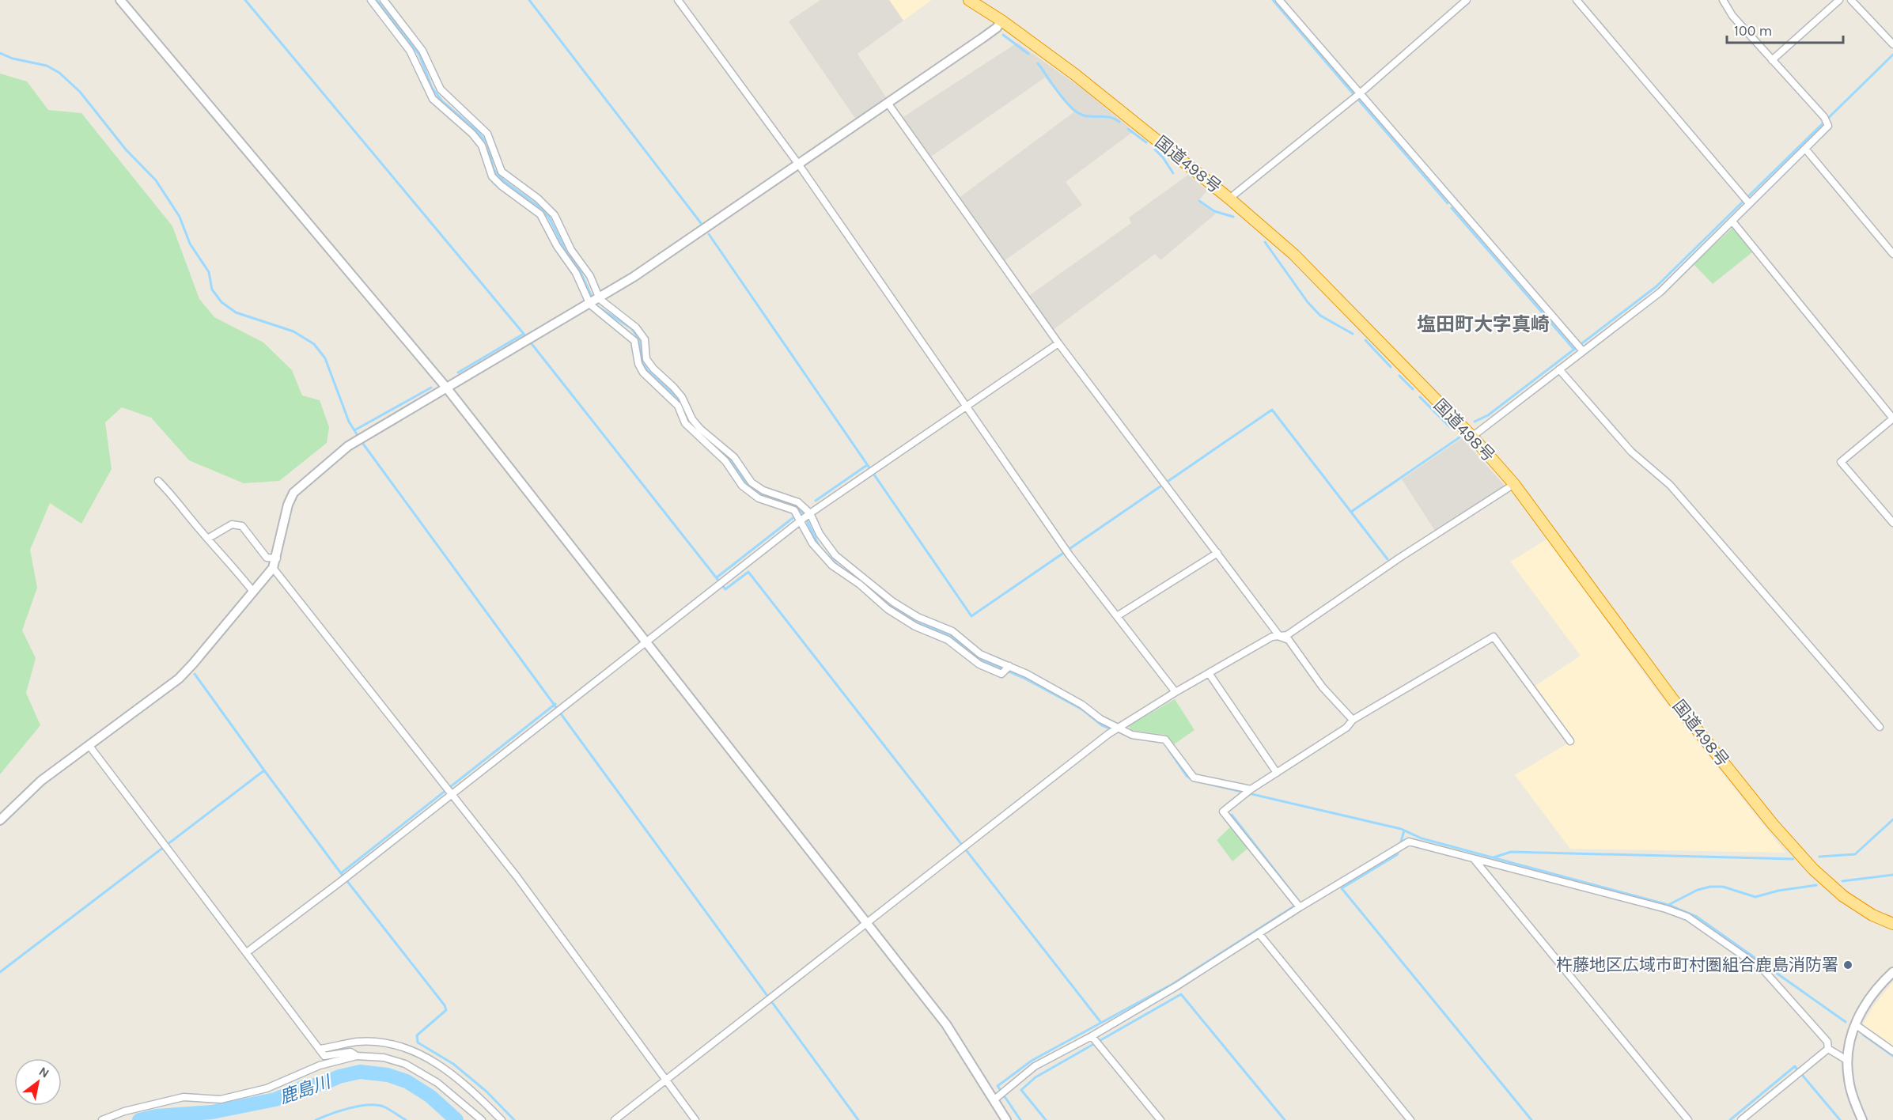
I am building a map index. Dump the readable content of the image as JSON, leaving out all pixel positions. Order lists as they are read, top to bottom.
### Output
{
  "streets": {
    "highway": ["国道498号"]
  },
  "districts": ["塩田町大字真崎"],
  "water": ["鹿島川"],
  "places": ["杵藤地区広域市町村圏組合鹿島消防署"],
  "scale_bar": "100 m",
  "north": "top right"
}
